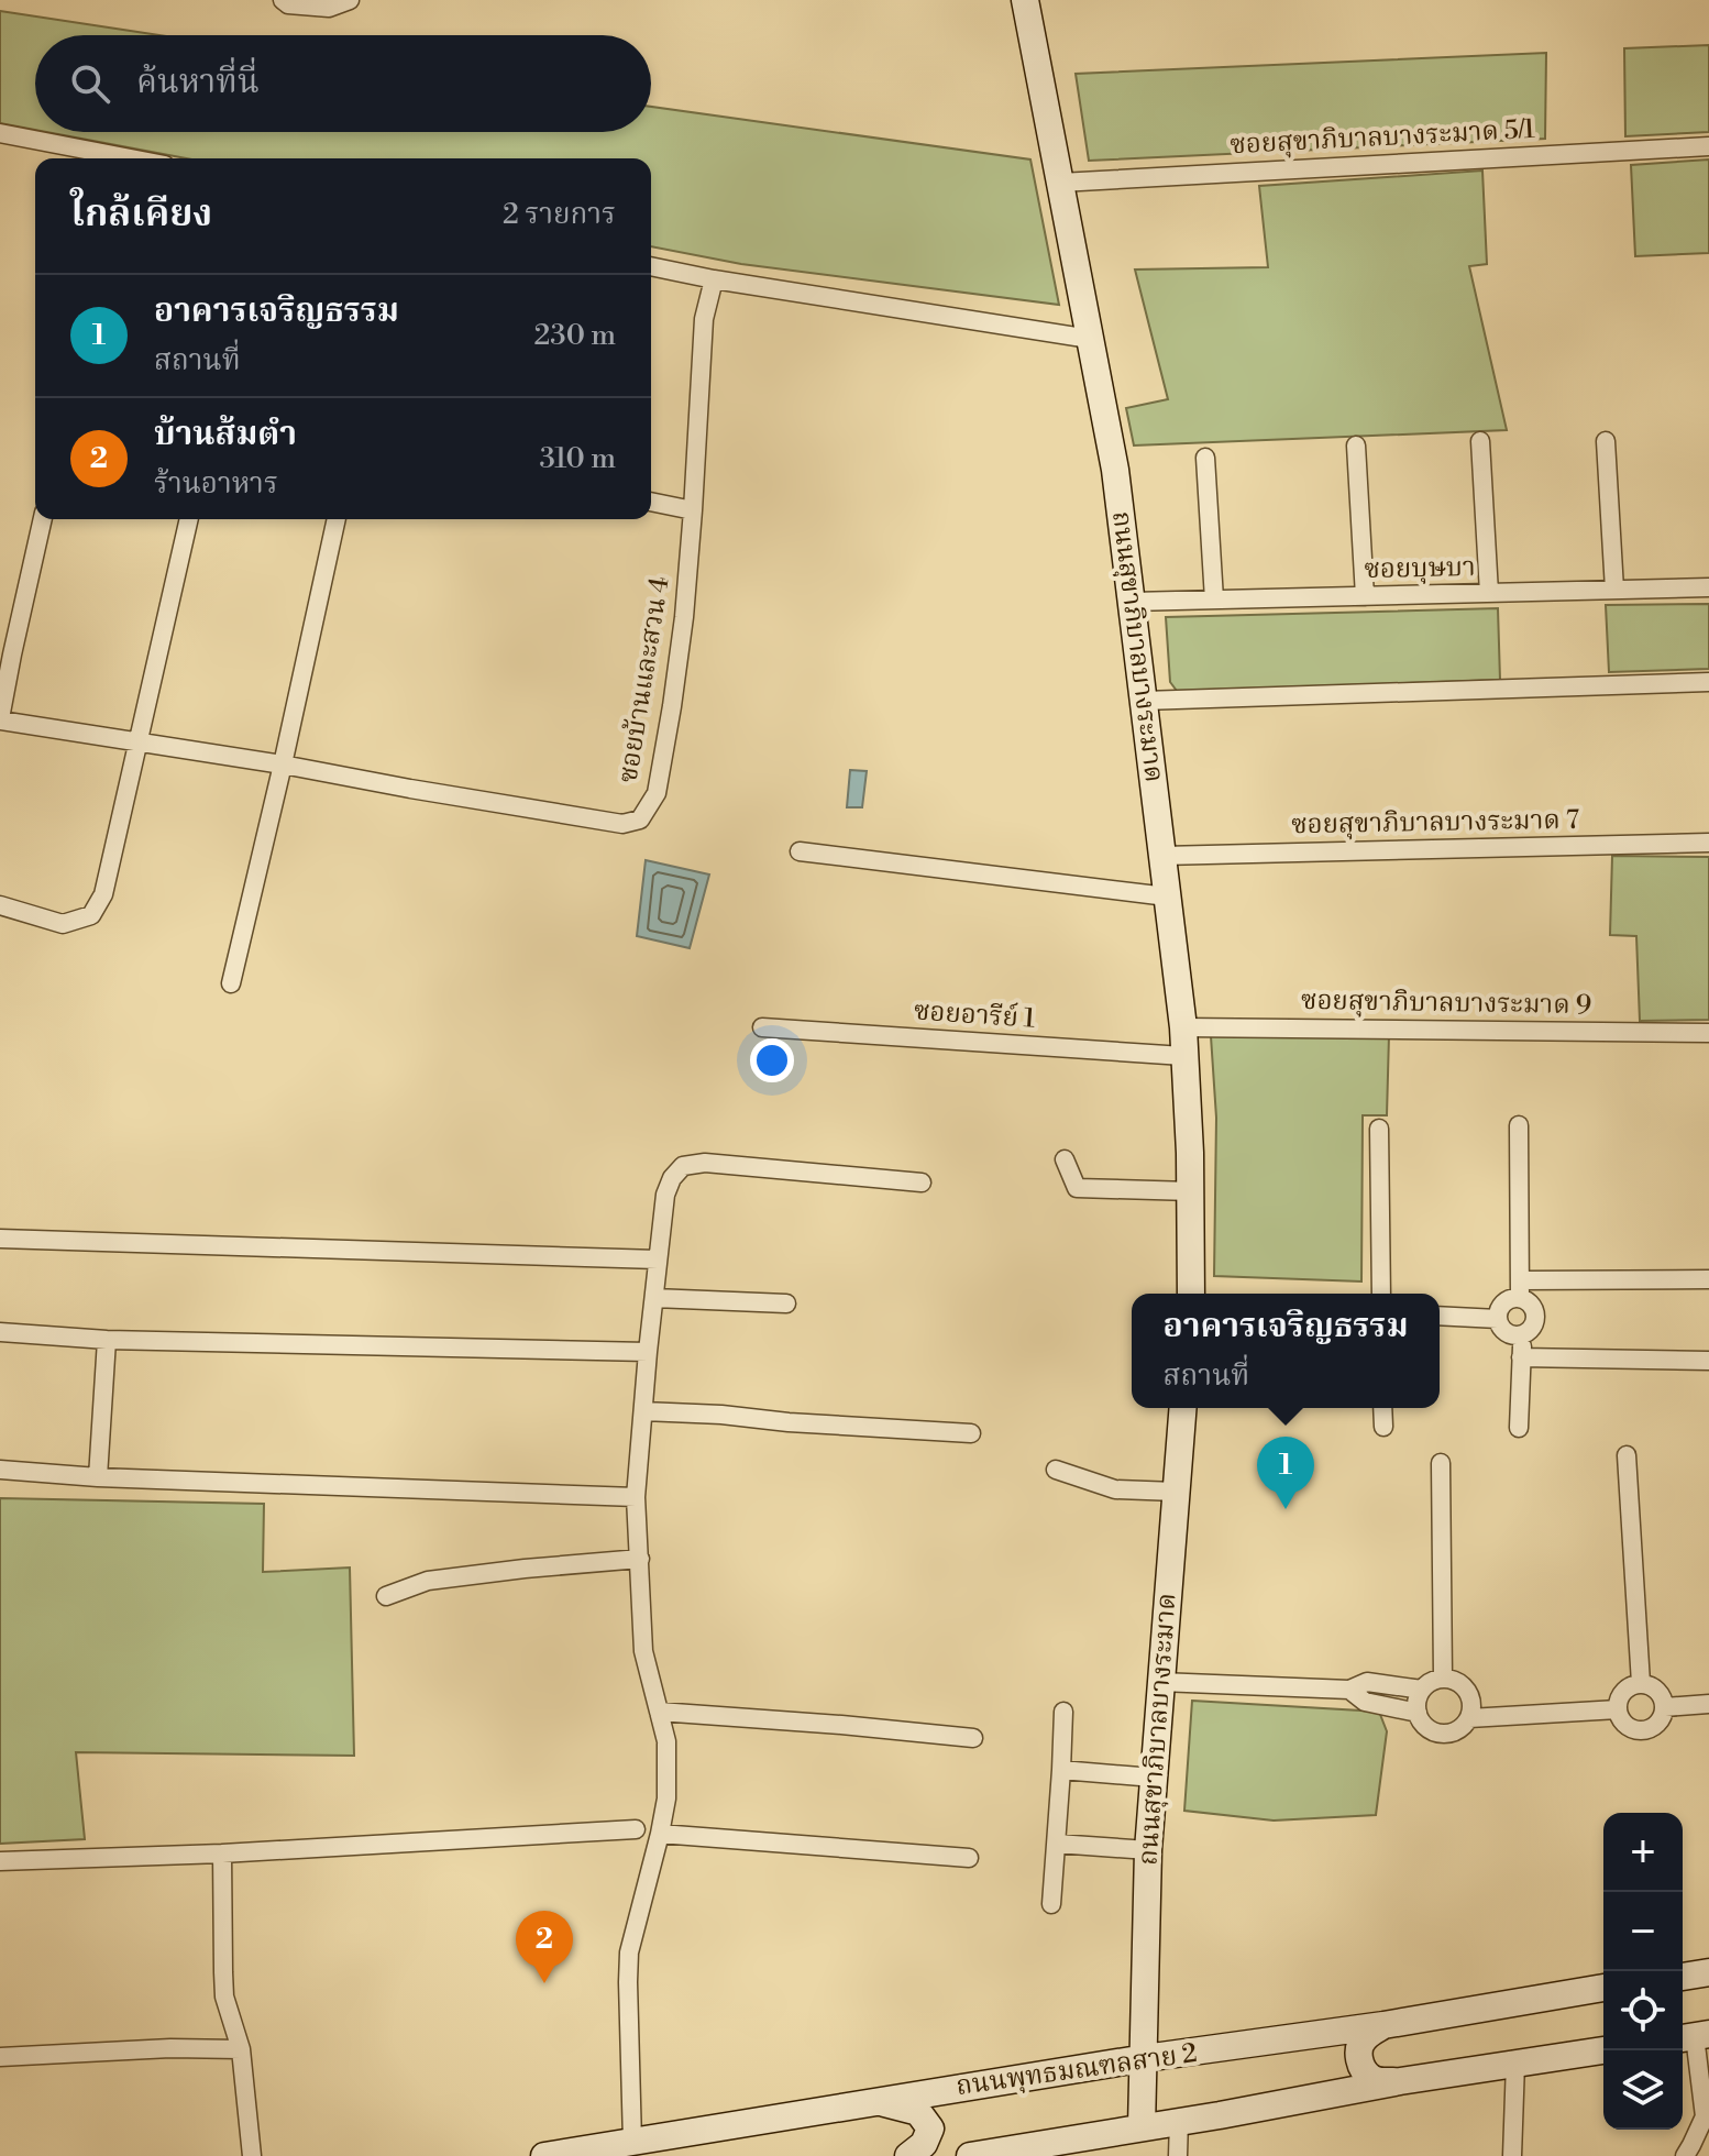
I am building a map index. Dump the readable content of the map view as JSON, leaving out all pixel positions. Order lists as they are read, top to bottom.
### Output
{
  "streets": {
    "main road": ["ถนนสุขาภิบาลบางระมาด", "ถนนพุทธมณฑลสาย 2"],
    "street": [
      "ซอยสุขาภิบาลบางระมาด 5/1",
      "ซอยบุษบา",
      "ซอยบ้านและสวน 4",
      "ซอยสุขาภิบาลบางระมาด 7",
      "ซอยสุขาภิบาลบางระมาด 9",
      "ซอยอารีย์ 1"
    ]
  },
  "crossings": [
    ["ซอยสุขาภิบาลบางระมาด 5/1", "ถนนสุขาภิบาลบางระมาด"],
    ["ซอยบุษบา", "ถนนสุขาภิบาลบางระมาด"],
    ["ถนนสุขาภิบาลบางระมาด", "ซอยสุขาภิบาลบางระมาด 7"],
    ["ถนนสุขาภิบาลบางระมาด", "ซอยสุขาภิบาลบางระมาด 9"],
    ["ถนนสุขาภิบาลบางระมาด", "ซอยอารีย์ 1"],
    ["ถนนสุขาภิบาลบางระมาด", "ถนนพุทธมณฑลสาย 2"]
  ],
  "page": {
    "search": "ค้นหาที่นี่",
    "heading": ["ใกล้เคียง", "2 รายการ"],
    "list": [
      {
        "mark": "1",
        "name": "อาคารเจริญธรรม",
        "note": "สถานที่",
        "value": "230 m"
      },
      {
        "mark": "2",
        "name": "บ้านส้มตำ",
        "note": "ร้านอาหาร",
        "value": "310 m"
      }
    ],
    "popup": ["อาคารเจริญธรรม", "สถานที่"],
    "pins": ["1", "2"],
    "map_buttons": ["+", "−"]
  }
}
